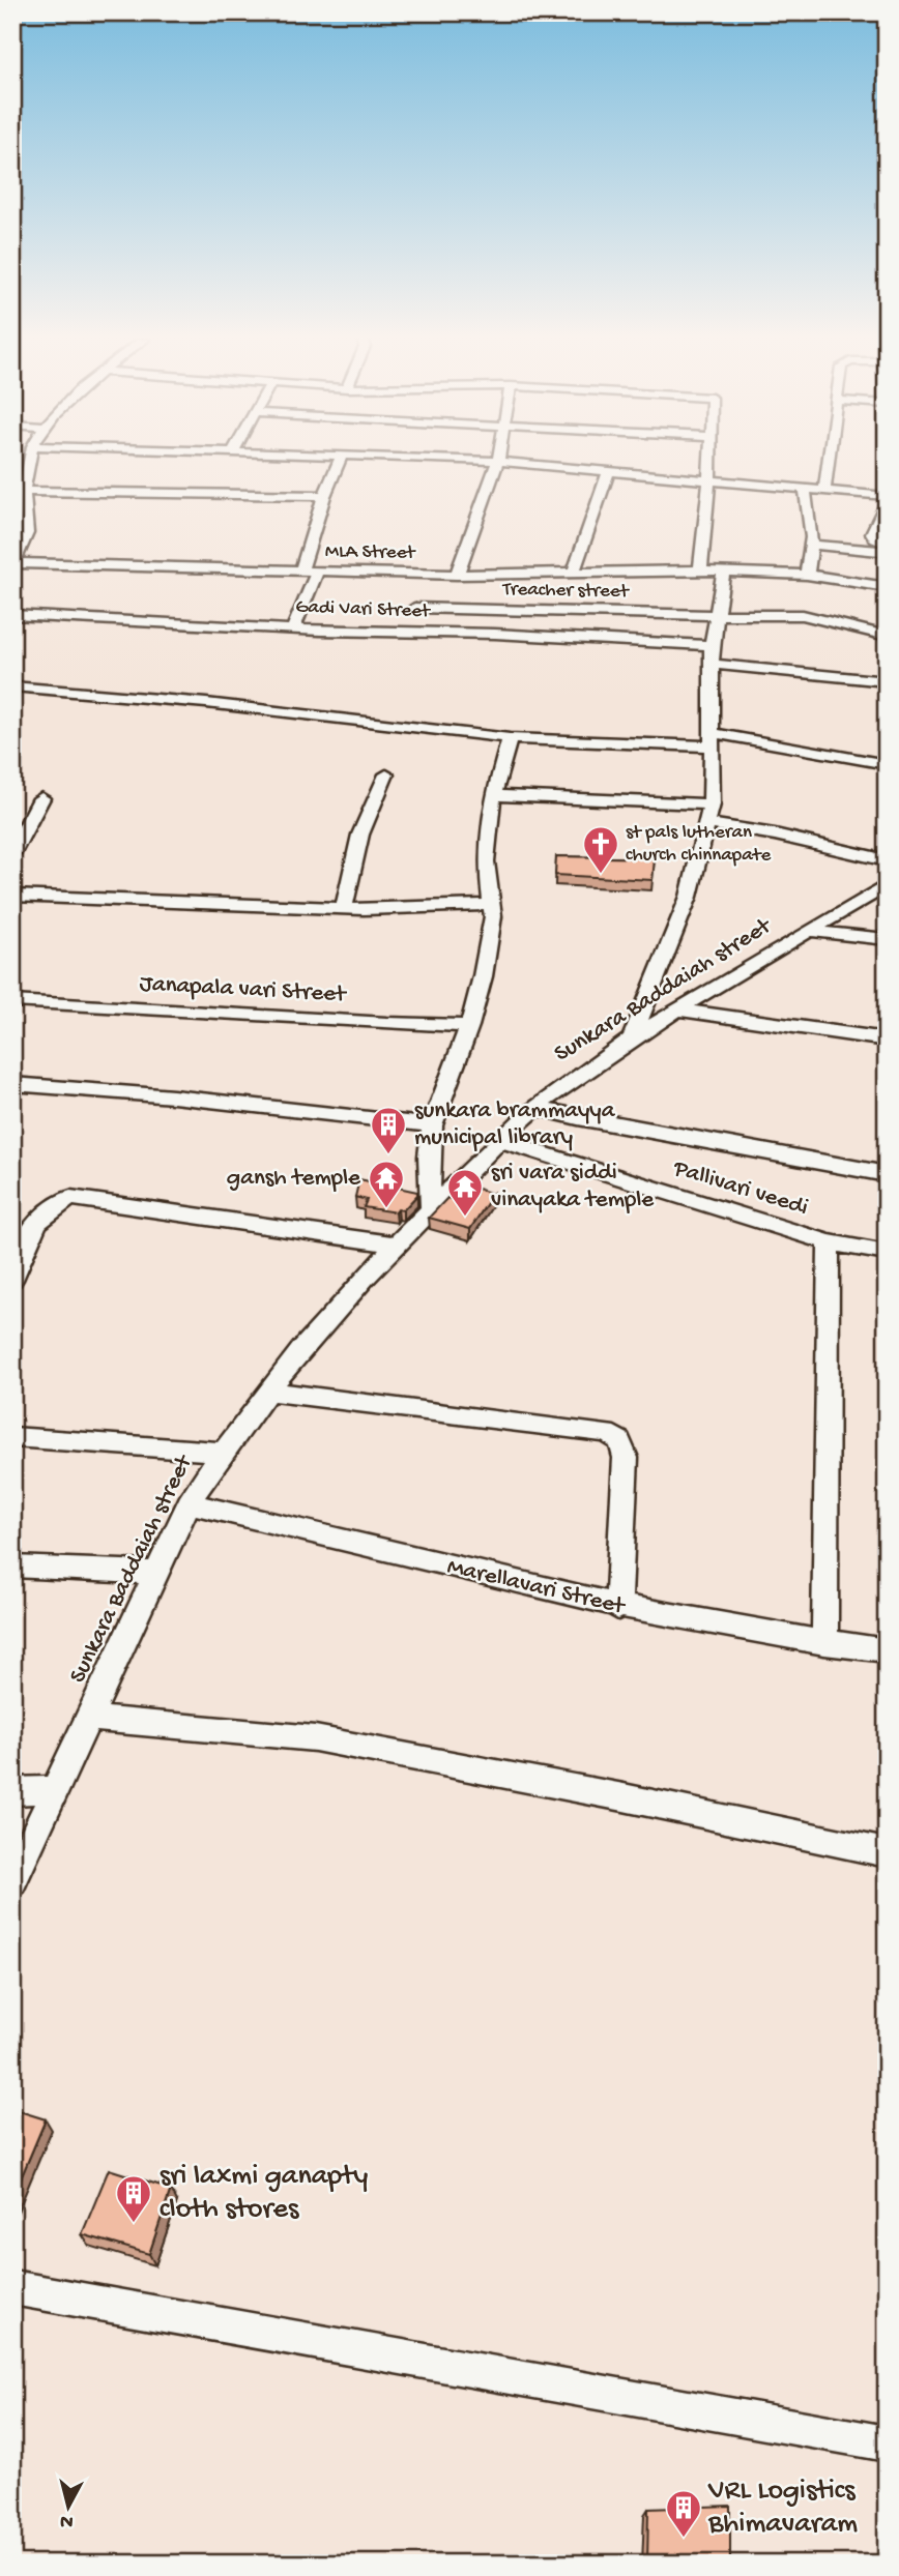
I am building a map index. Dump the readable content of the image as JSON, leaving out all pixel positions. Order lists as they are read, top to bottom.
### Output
{
  "streets": {
    "street": [
      "MLA Street",
      "Treacher street",
      "Gadi Vari Street",
      "Janapala vari Street",
      "Sunkara Baddaiah street",
      "Pallivari veedi",
      "Marellavari Street"
    ]
  },
  "crossings": [
    ["Sunkara Baddaiah street", "Pallivari veedi"],
    ["Sunkara Baddaiah street", "Marellavari Street"]
  ],
  "places": {
    "church": ["st pals lutheran church chinnapate"],
    "building": ["sunkara brammayya municipal library", "sri laxmi ganapty cloth stores", "VRL Logistics Bhimavaram"],
    "temple": ["gansh temple", "sri vara siddi vinayaka temple"]
  },
  "north": "bottom"
}
